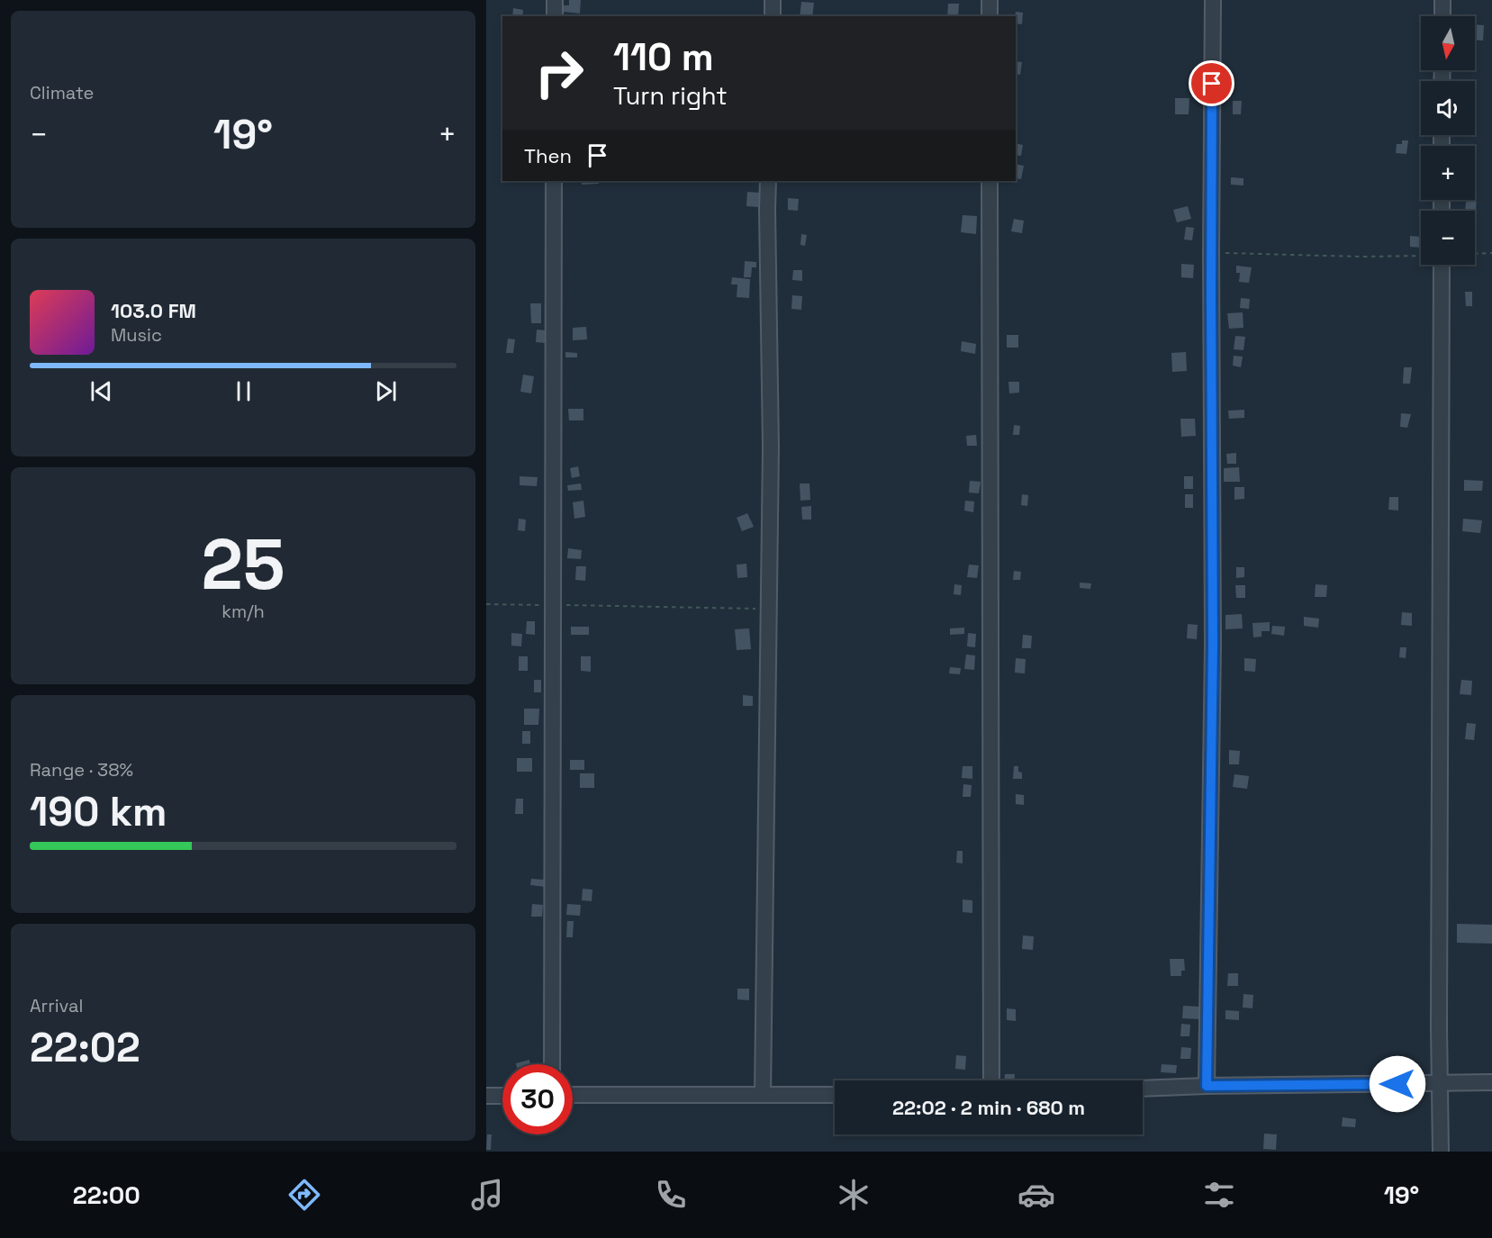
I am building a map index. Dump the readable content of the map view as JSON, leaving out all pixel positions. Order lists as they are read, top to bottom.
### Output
{
  "north": "bottom",
  "page": {
    "tile": [
      "Climate",
      ["25", "km/h"],
      ["Range · 38%", "190 km"],
      ["Arrival", "22:02"]
    ],
    "map_buttons": ["+", "−"],
    "turn": ["110 m", "Turn right"],
    "heat": ["−", "19°", "+"],
    "then": "Then",
    "song": ["103.0 FM", "Music"],
    "limit": "30",
    "trip": "22:02 · 2 min · 680 m",
    "tabs": ["22:00", "19°"]
  }
}
